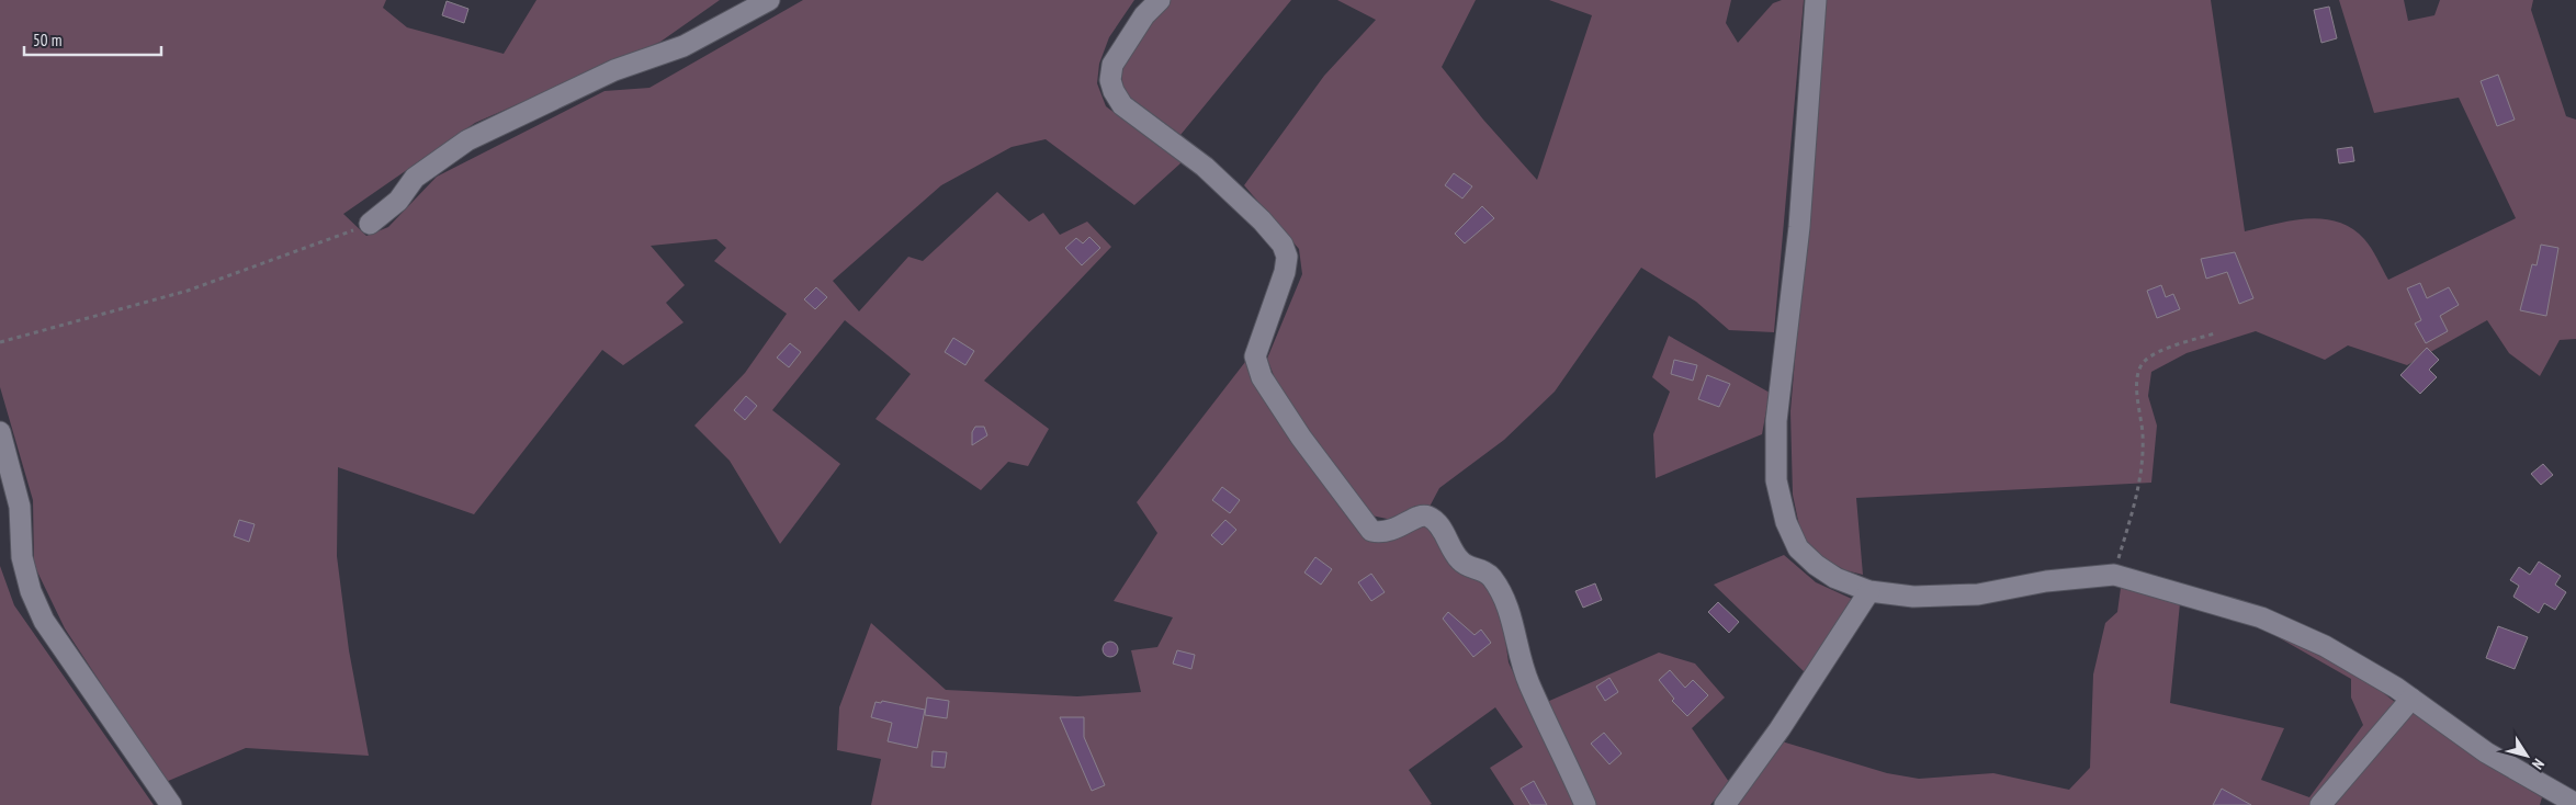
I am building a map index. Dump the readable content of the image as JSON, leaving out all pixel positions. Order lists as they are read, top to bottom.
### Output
{
  "scale_bar": "50 m",
  "north": "bottom right"
}
